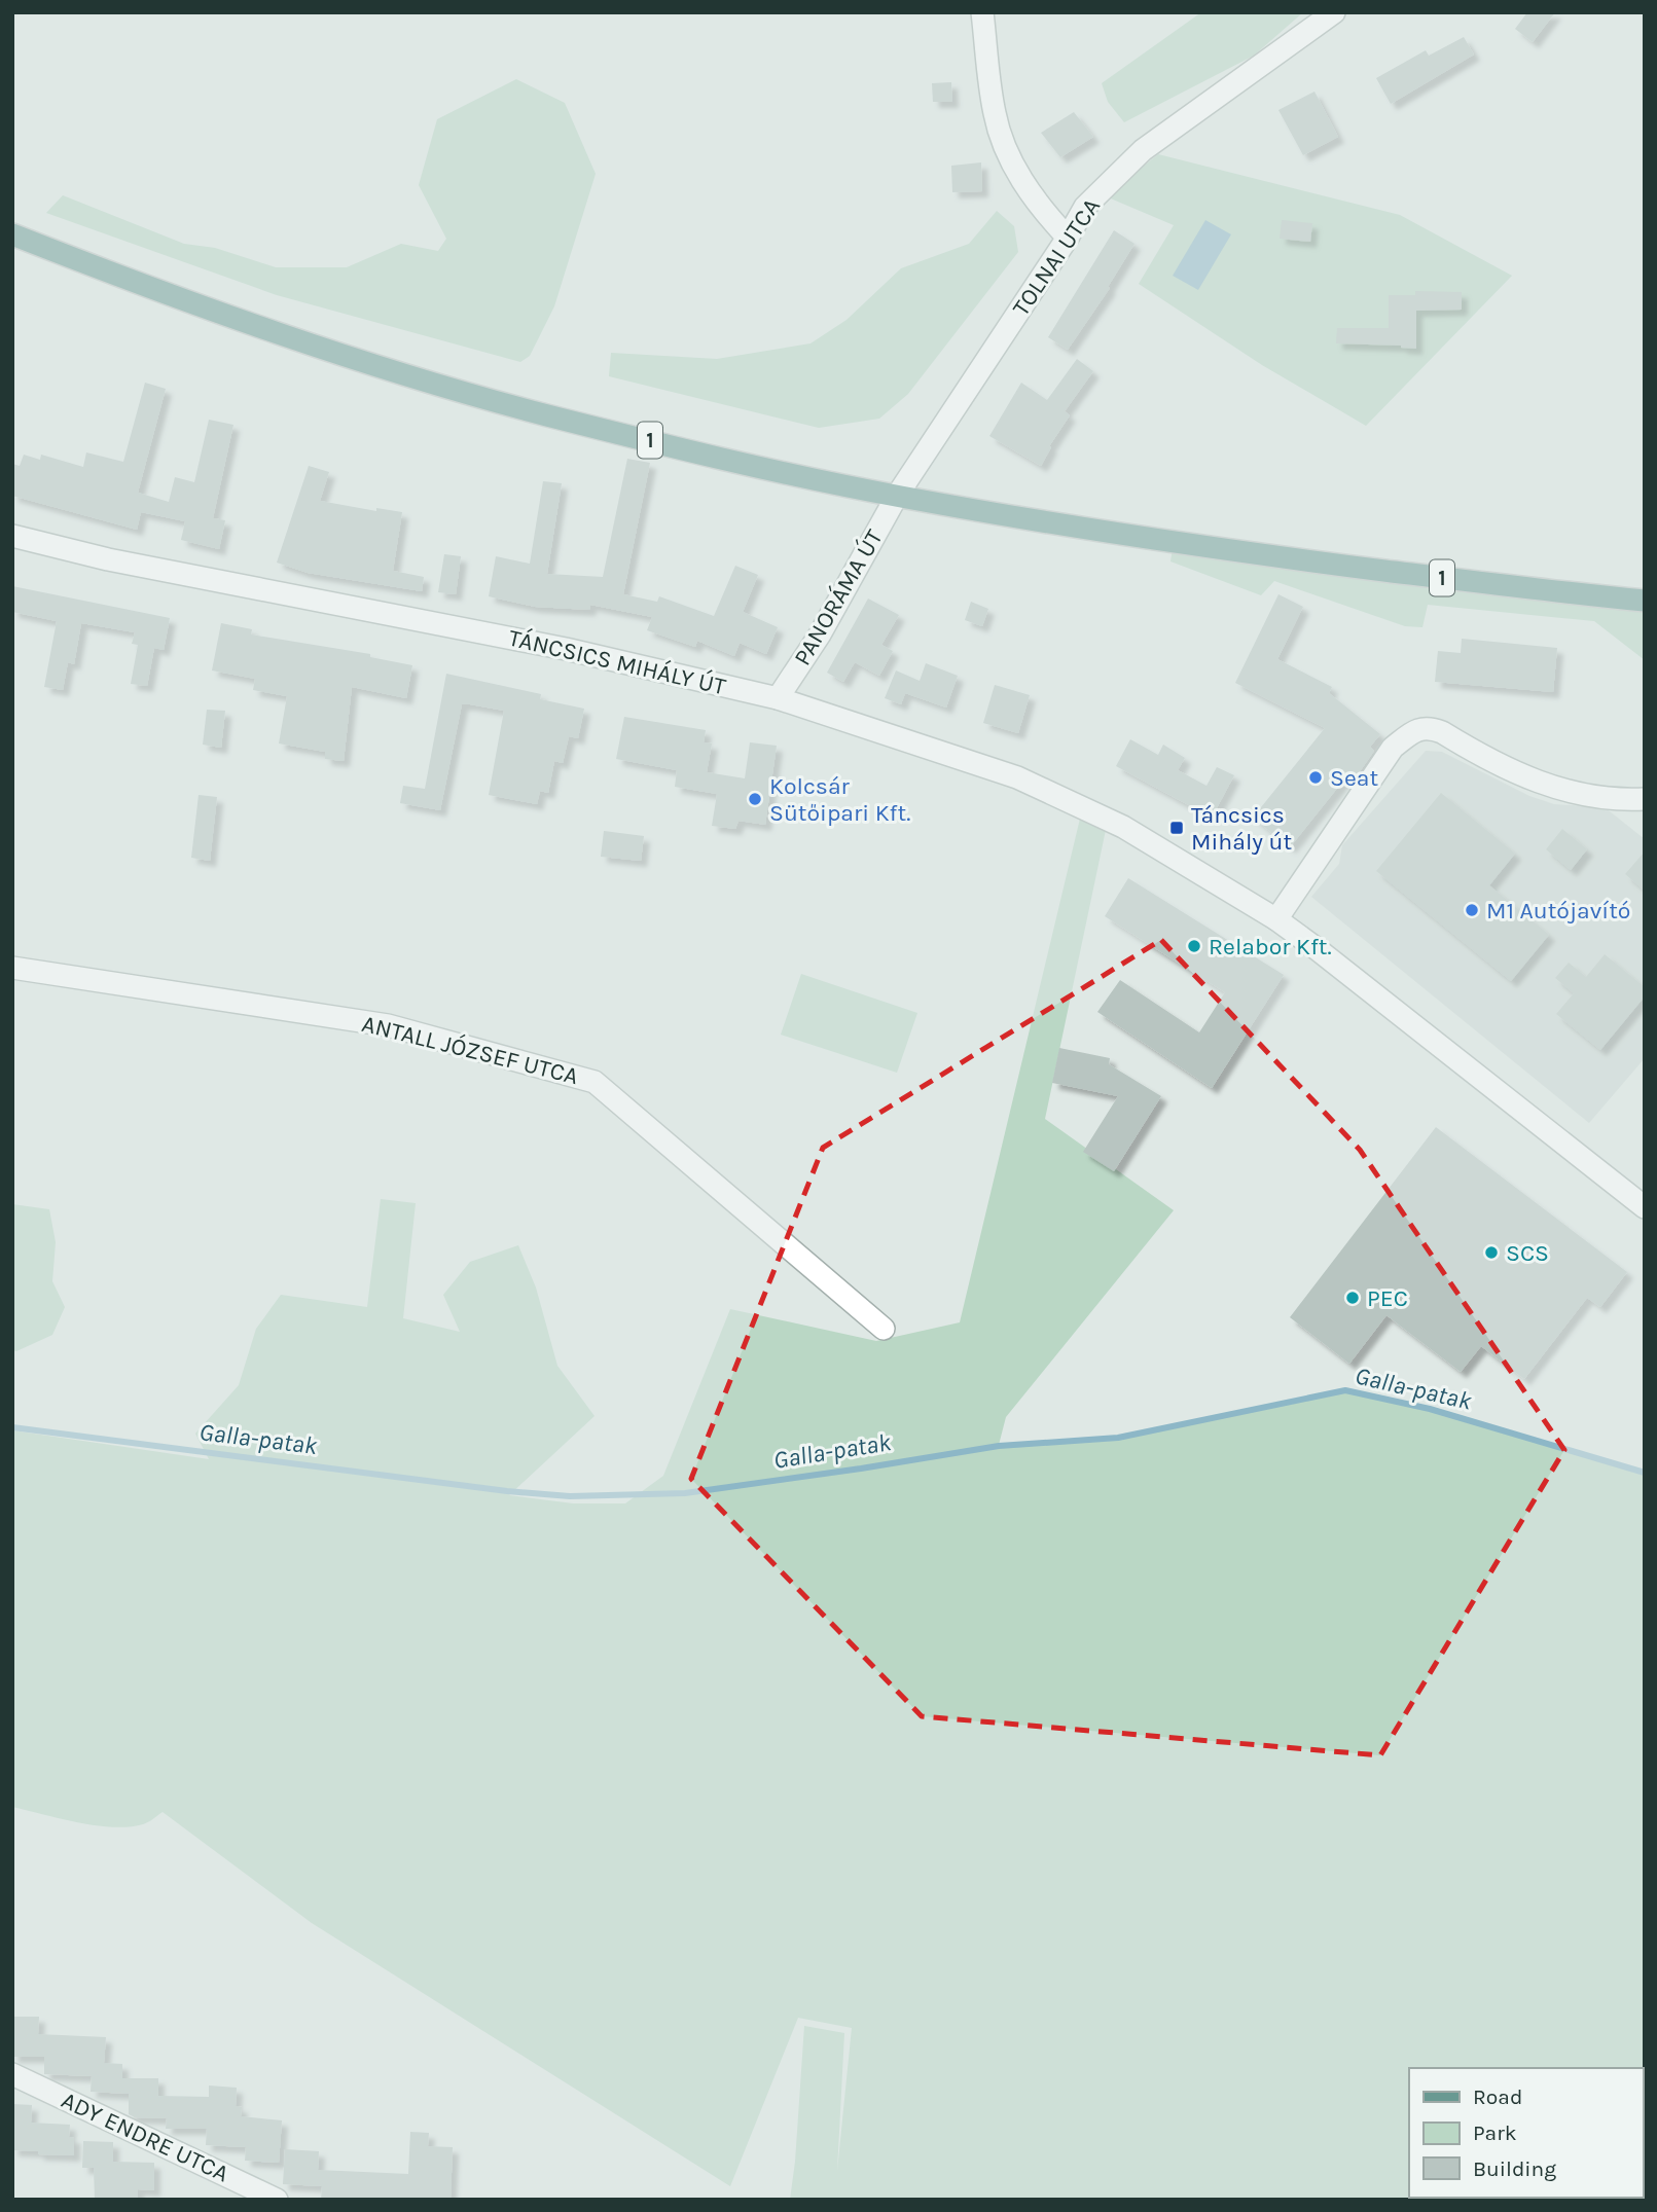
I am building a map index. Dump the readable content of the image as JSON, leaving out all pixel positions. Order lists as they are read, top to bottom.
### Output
{
  "streets": {
    "main road": ["1"],
    "street": [
      "TOLNAI UTCA",
      "PANORÁMA ÚT",
      "TÁNCSICS MIHÁLY ÚT",
      "ANTALL JÓZSEF UTCA",
      "ADY ENDRE UTCA"
    ]
  },
  "crossings": [
    ["TOLNAI UTCA", "1"],
    ["TOLNAI UTCA", "PANORÁMA ÚT"],
    ["1", "PANORÁMA ÚT"],
    ["PANORÁMA ÚT", "TÁNCSICS MIHÁLY ÚT"]
  ],
  "water": ["Galla-patak"],
  "places": {
    "other": [
      "Seat",
      "Kolcsár Sütőipari Kft.",
      "M1 Autójavító",
      "Relabor Kft.",
      "SCS",
      "PEC"
    ],
    "transit": ["Táncsics Mihály út"]
  },
  "legend": ["Road", "Park", "Building"]
}
